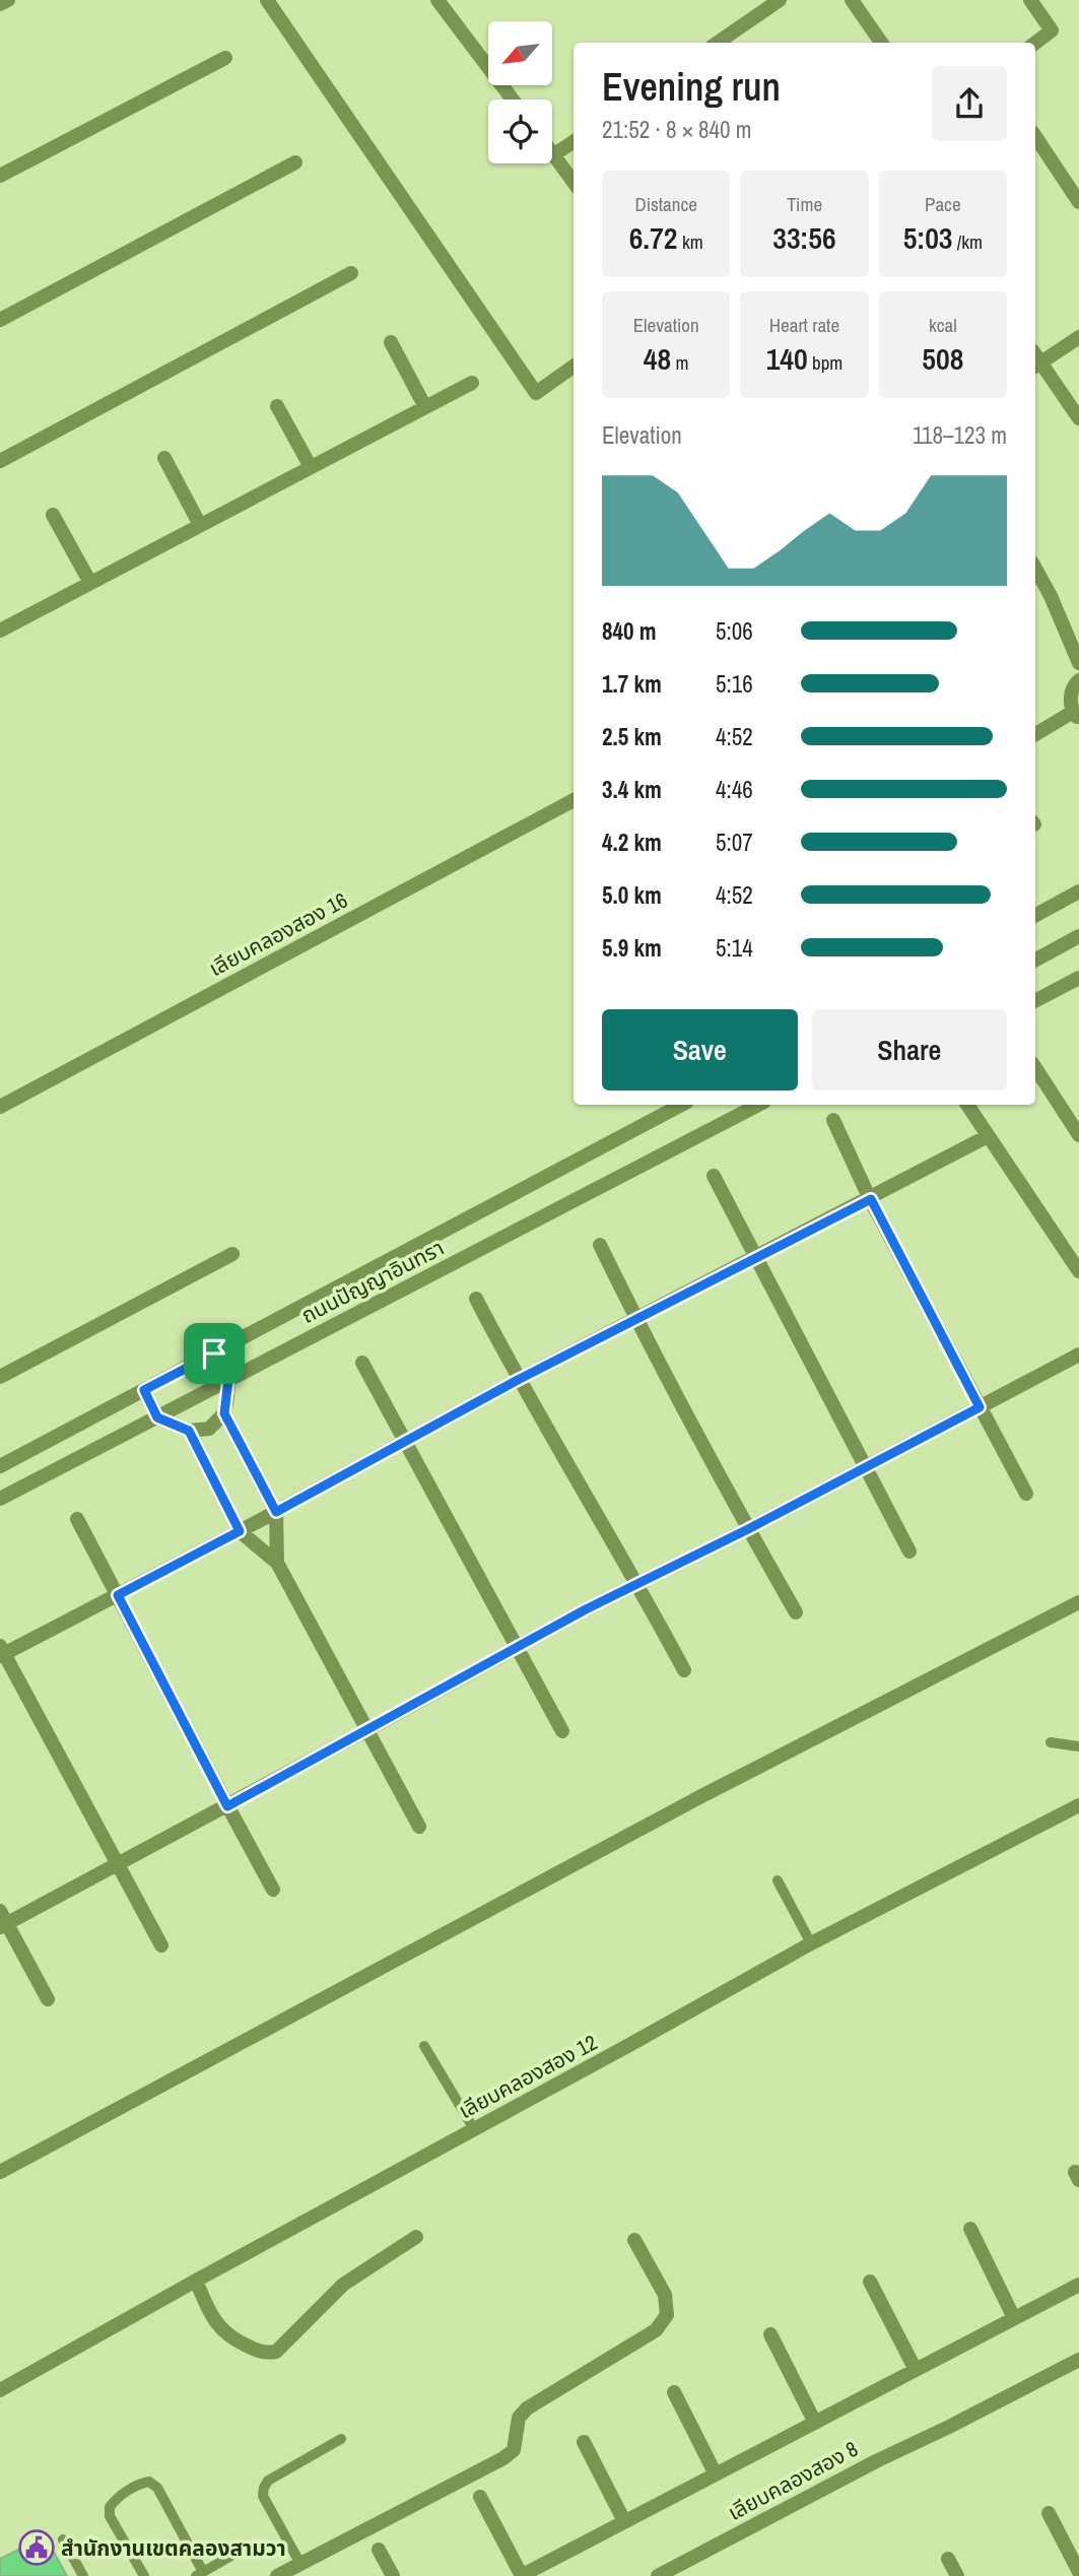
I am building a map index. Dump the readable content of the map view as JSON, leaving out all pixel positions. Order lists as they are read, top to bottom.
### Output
{
  "streets": {
    "street": [
      "เลียบคลองสอง 16",
      "ถนนปัญญาอินทรา",
      "เลียบคลองสอง 12",
      "เลียบคลองสอง 8"
    ]
  },
  "places": {
    "public building": ["สำนักงานเขตคลองสามวา"]
  },
  "north": "bottom left",
  "page": {
    "heading": ["Evening run", "21:52 · 8 × 840 m"],
    "stats": [
      ["Distance", "6.72 km"],
      ["Time", "33:56"],
      ["Pace", "5:03 /km"],
      ["Elevation", "48 m"],
      ["Heart rate", "140 bpm"],
      ["kcal", "508"]
    ],
    "chart": ["Elevation", "118–123 m"],
    "list": [
      {
        "name": "840 m",
        "note": "5:06"
      },
      {
        "name": "1.7 km",
        "note": "5:16"
      },
      {
        "name": "2.5 km",
        "note": "4:52"
      },
      {
        "name": "3.4 km",
        "note": "4:46"
      },
      {
        "name": "4.2 km",
        "note": "5:07"
      },
      {
        "name": "5.0 km",
        "note": "4:52"
      },
      {
        "name": "5.9 km",
        "note": "5:14"
      }
    ],
    "buttons": ["Save", "Share"]
  }
}
